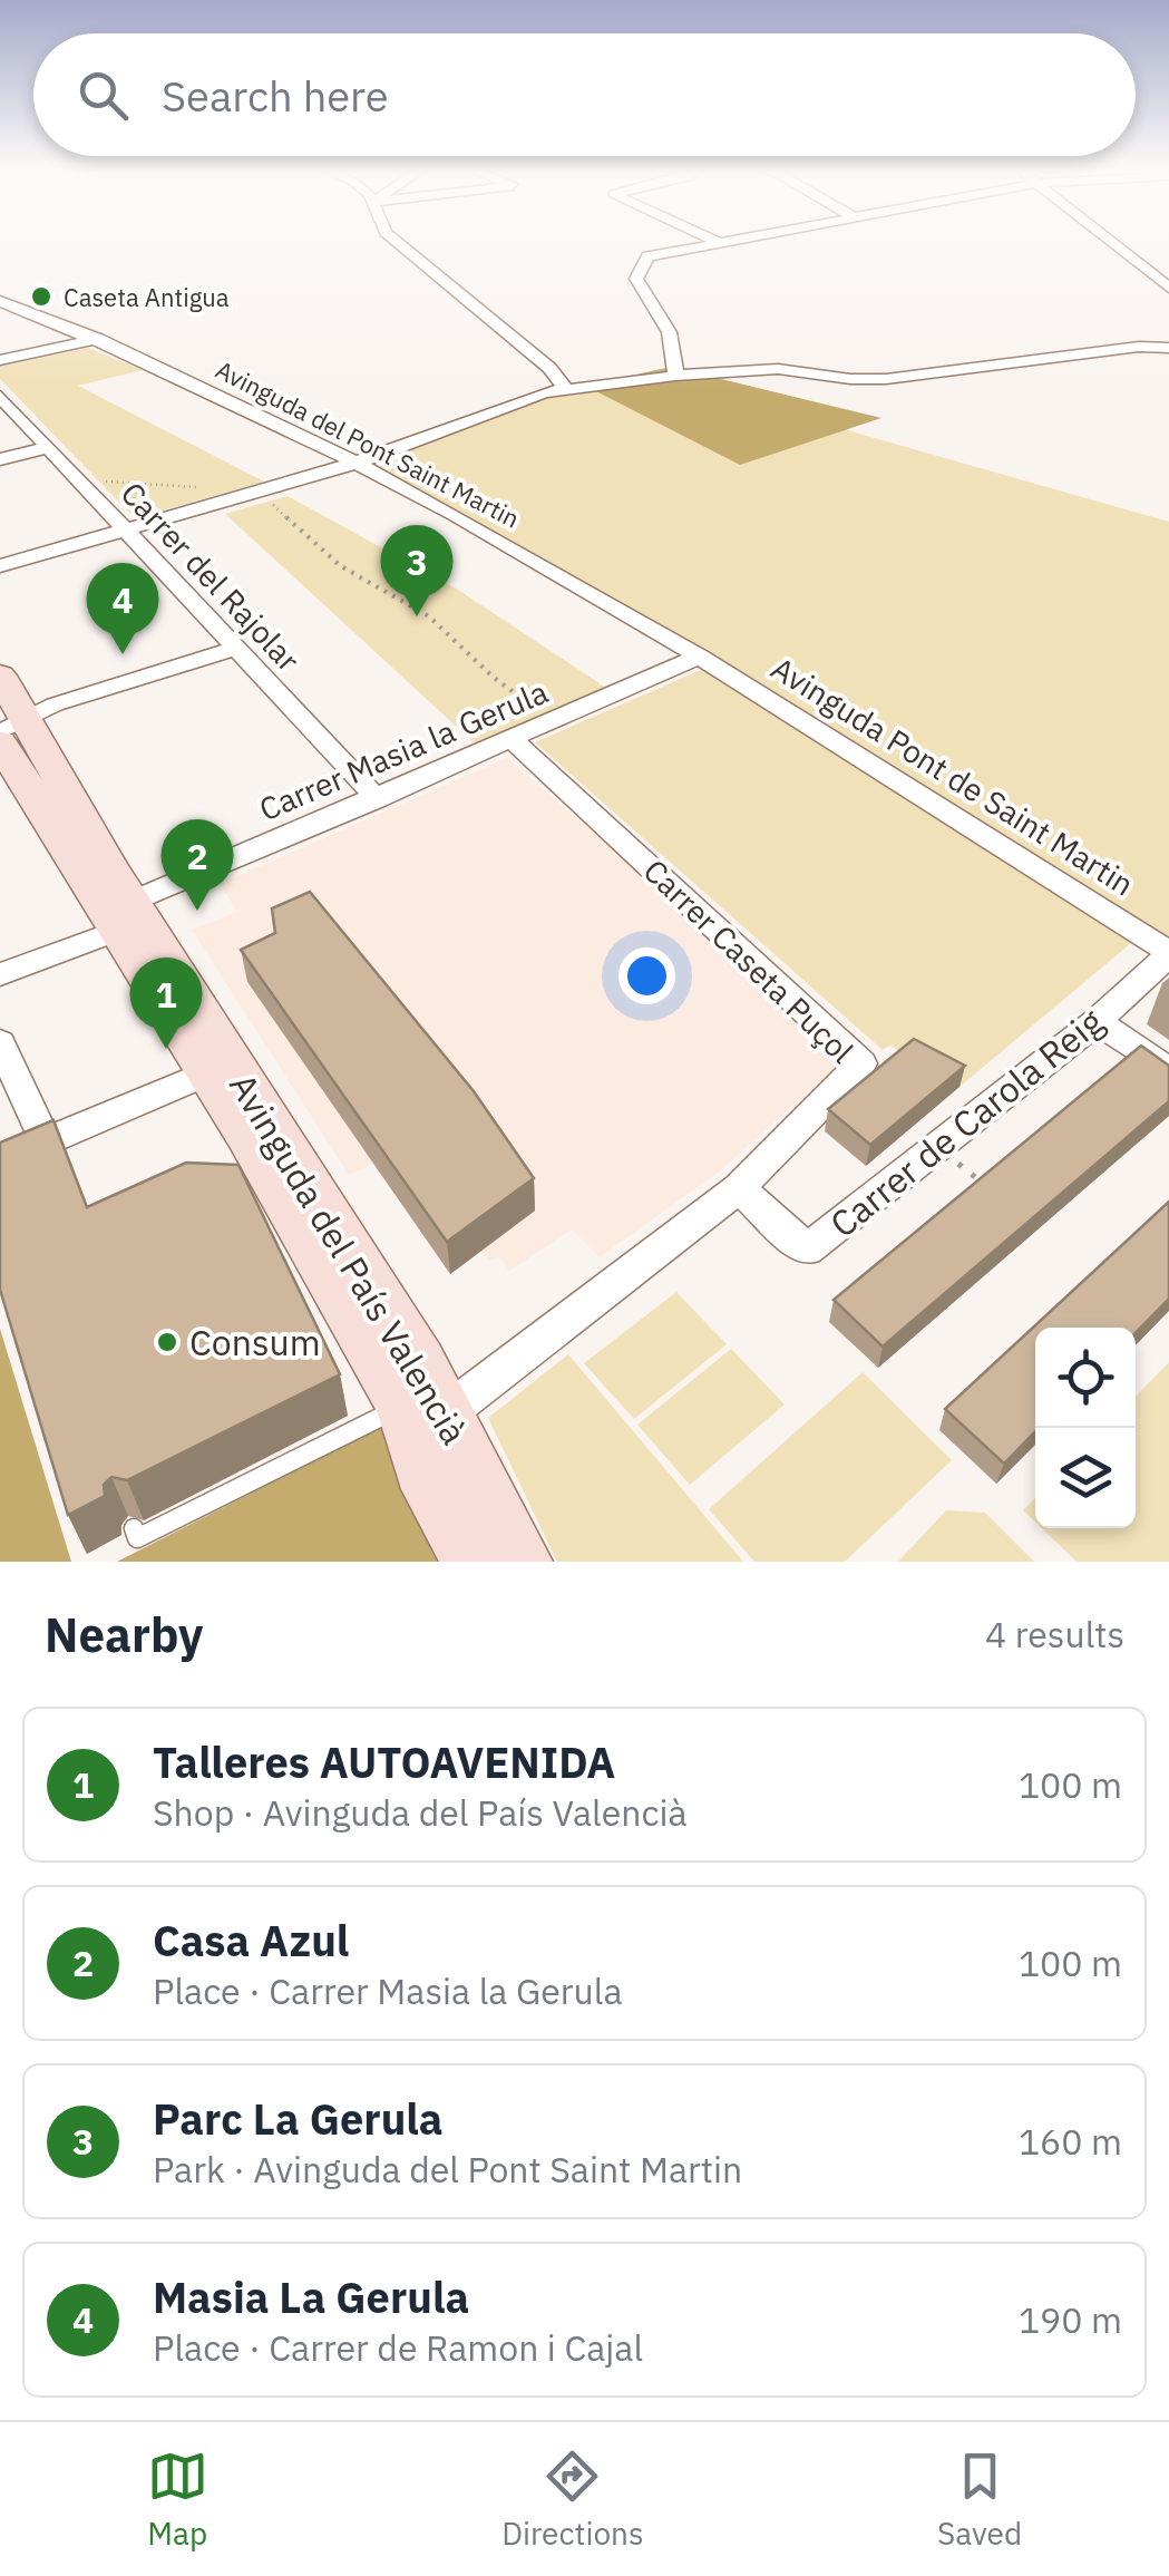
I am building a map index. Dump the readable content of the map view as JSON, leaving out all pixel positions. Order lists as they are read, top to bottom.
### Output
{
  "streets": {
    "street": [
      "Avinguda del Pont Saint Martin",
      "Carrer del Rajolar",
      "Carrer Masia la Gerula",
      "Avinguda Pont de Saint Martin",
      "Carrer Caseta Puçol",
      "Carrer de Carola Reig",
      "Avinguda del País Valencià"
    ]
  },
  "crossings": [
    ["Avinguda del Pont Saint Martin", "Carrer Masia la Gerula"],
    ["Avinguda del Pont Saint Martin", "Avinguda Pont de Saint Martin"],
    ["Carrer del Rajolar", "Carrer Masia la Gerula"],
    ["Carrer Masia la Gerula", "Avinguda Pont de Saint Martin"],
    ["Carrer Masia la Gerula", "Carrer Caseta Puçol"],
    ["Carrer Masia la Gerula", "Avinguda del País Valencià"],
    ["Avinguda Pont de Saint Martin", "Carrer de Carola Reig"],
    ["Carrer Caseta Puçol", "Carrer de Carola Reig"]
  ],
  "places": ["Caseta Antigua", "Consum"],
  "page": {
    "search": "Search here",
    "pins": [
      "3",
      "4",
      "2",
      "1"
    ],
    "heading": ["Nearby", "4 results"],
    "list": [
      {
        "mark": "1",
        "name": "Talleres AUTOAVENIDA",
        "note": "Shop · Avinguda del País Valencià",
        "value": "100 m"
      },
      {
        "mark": "2",
        "name": "Casa Azul",
        "note": "Place · Carrer Masia la Gerula",
        "value": "100 m"
      },
      {
        "mark": "3",
        "name": "Parc La Gerula",
        "note": "Park · Avinguda del Pont Saint Martin",
        "value": "160 m"
      },
      {
        "mark": "4",
        "name": "Masia La Gerula",
        "note": "Place · Carrer de Ramon i Cajal",
        "value": "190 m"
      }
    ],
    "nav": ["Map", "Directions", "Saved"]
  }
}
